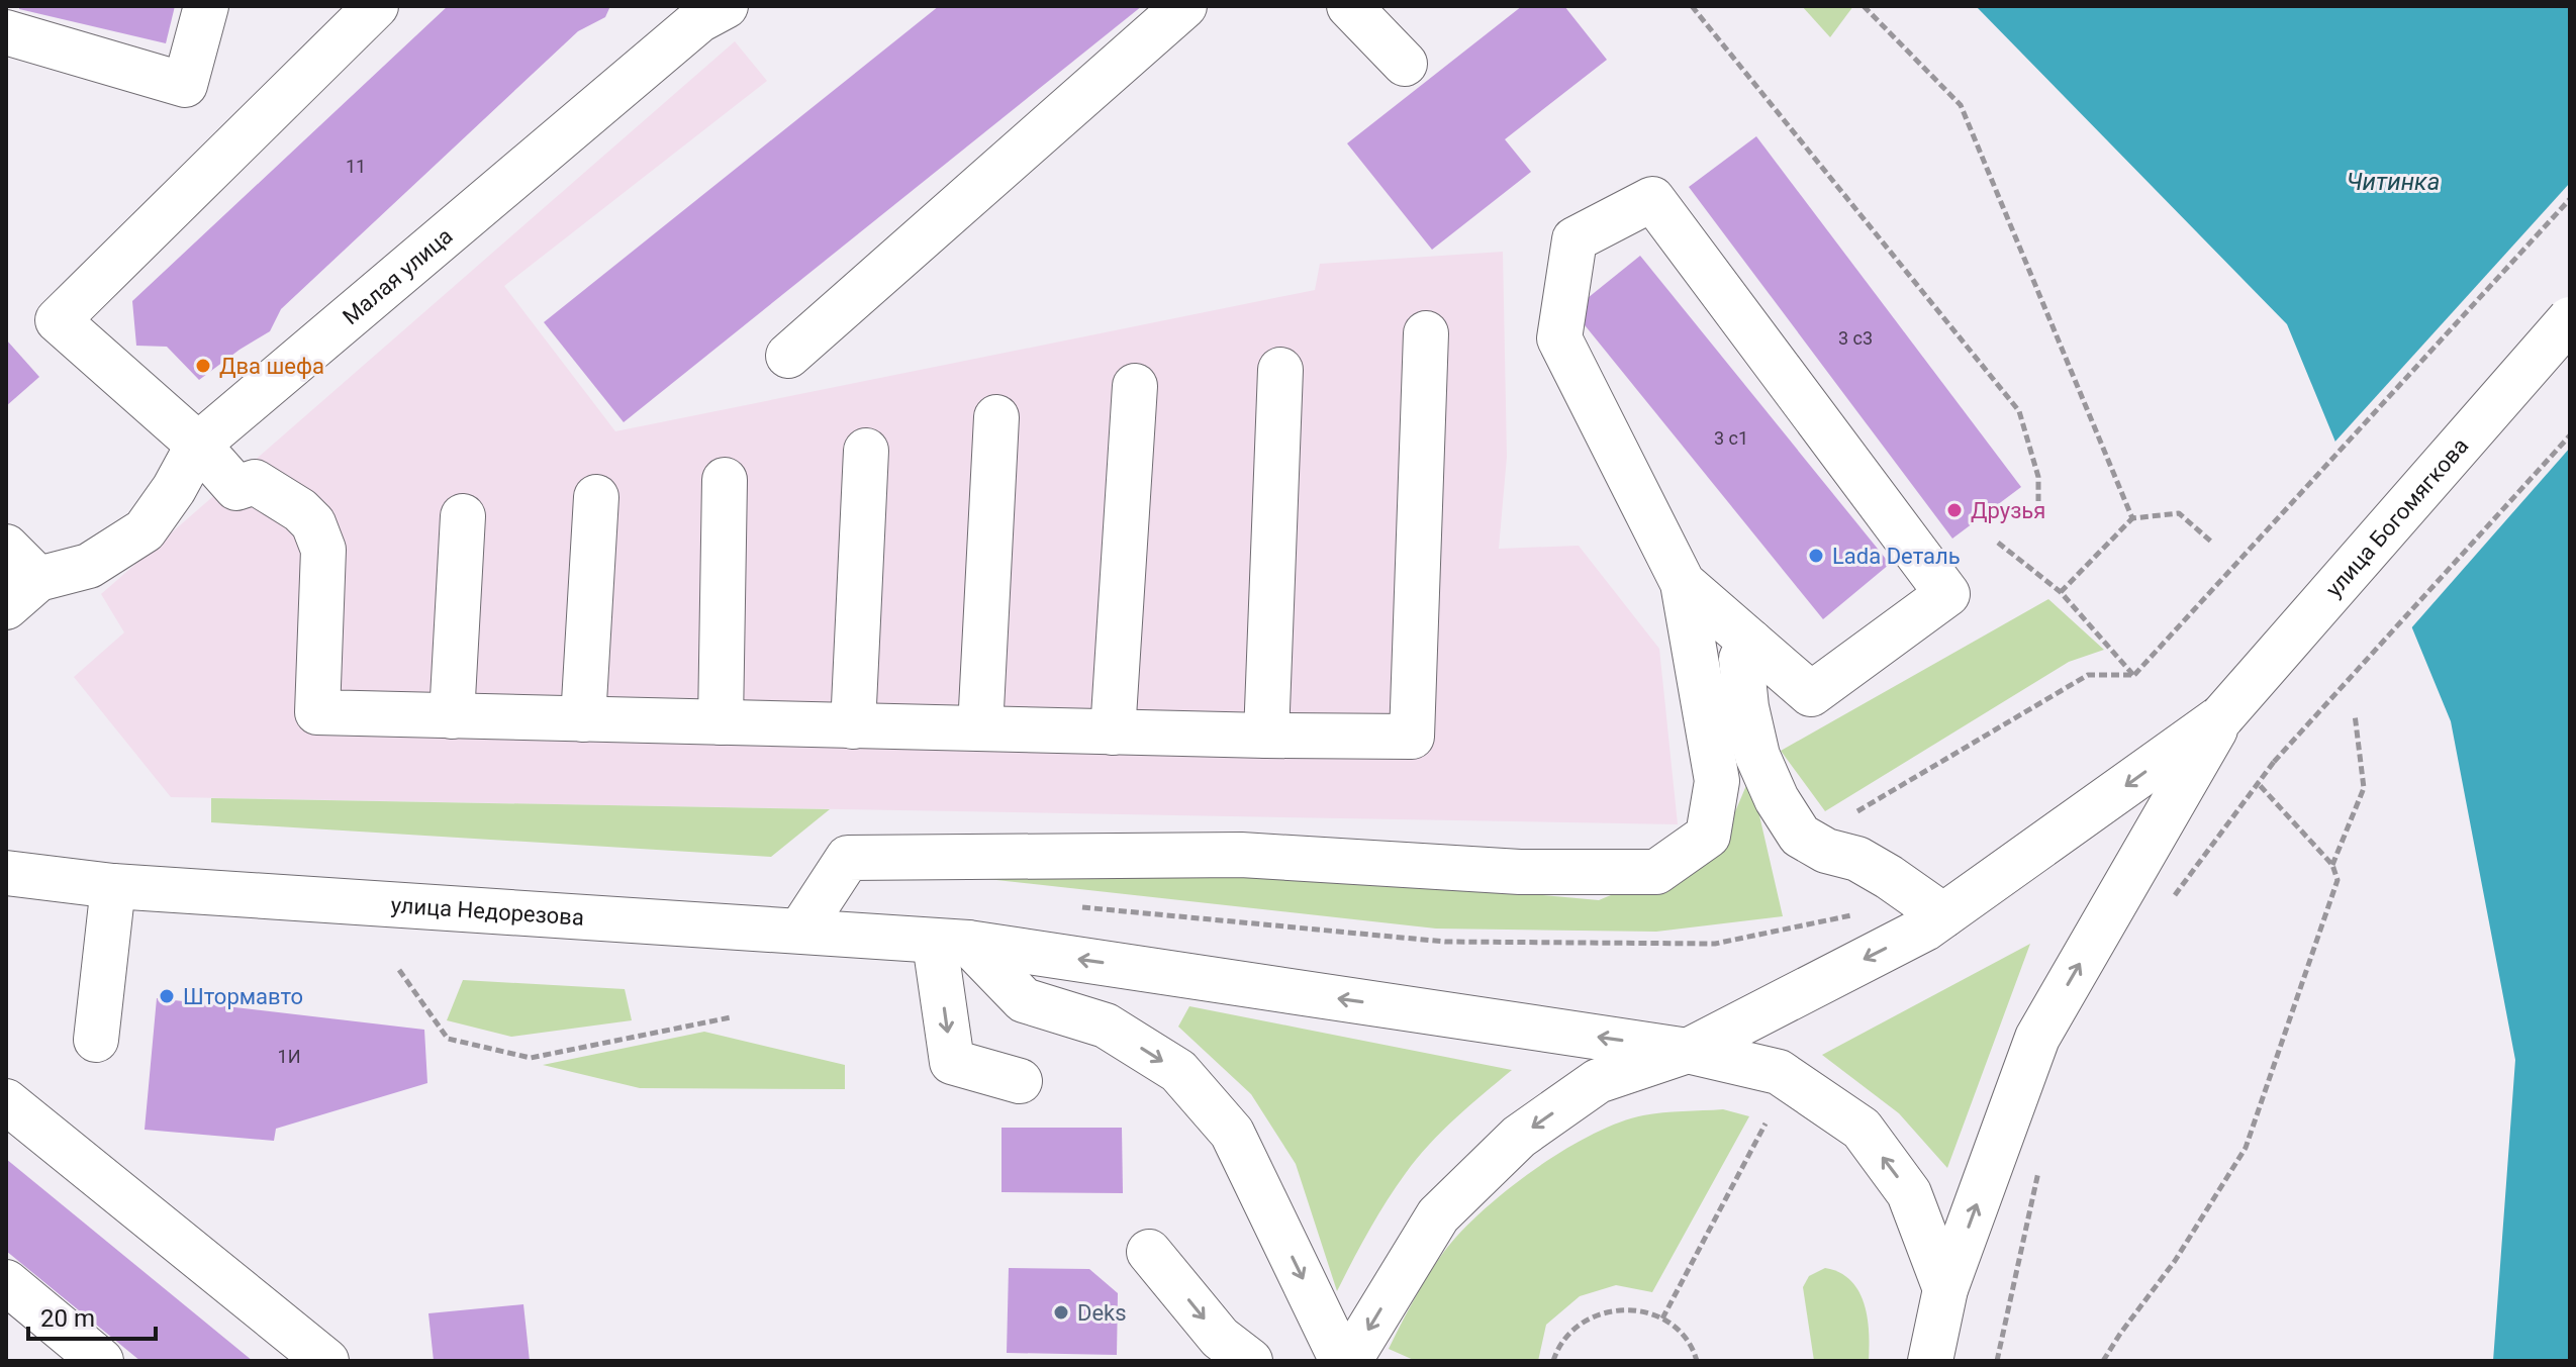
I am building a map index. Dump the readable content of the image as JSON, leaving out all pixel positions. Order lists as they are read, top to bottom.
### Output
{
  "streets": {
    "street": ["Малая улица", "улица Богомягкова", "улица Недорезова"]
  },
  "one_way": ["улица Недорезова"],
  "water": ["Читинка"],
  "places": [
    "Два шефа",
    "Друзья",
    "Lada Dеталь",
    "Штормавто",
    "Deks"
  ],
  "house_numbers": [
    "11",
    "3 с3",
    "3 с1",
    "1И"
  ],
  "scale_bar": "20 m"
}
